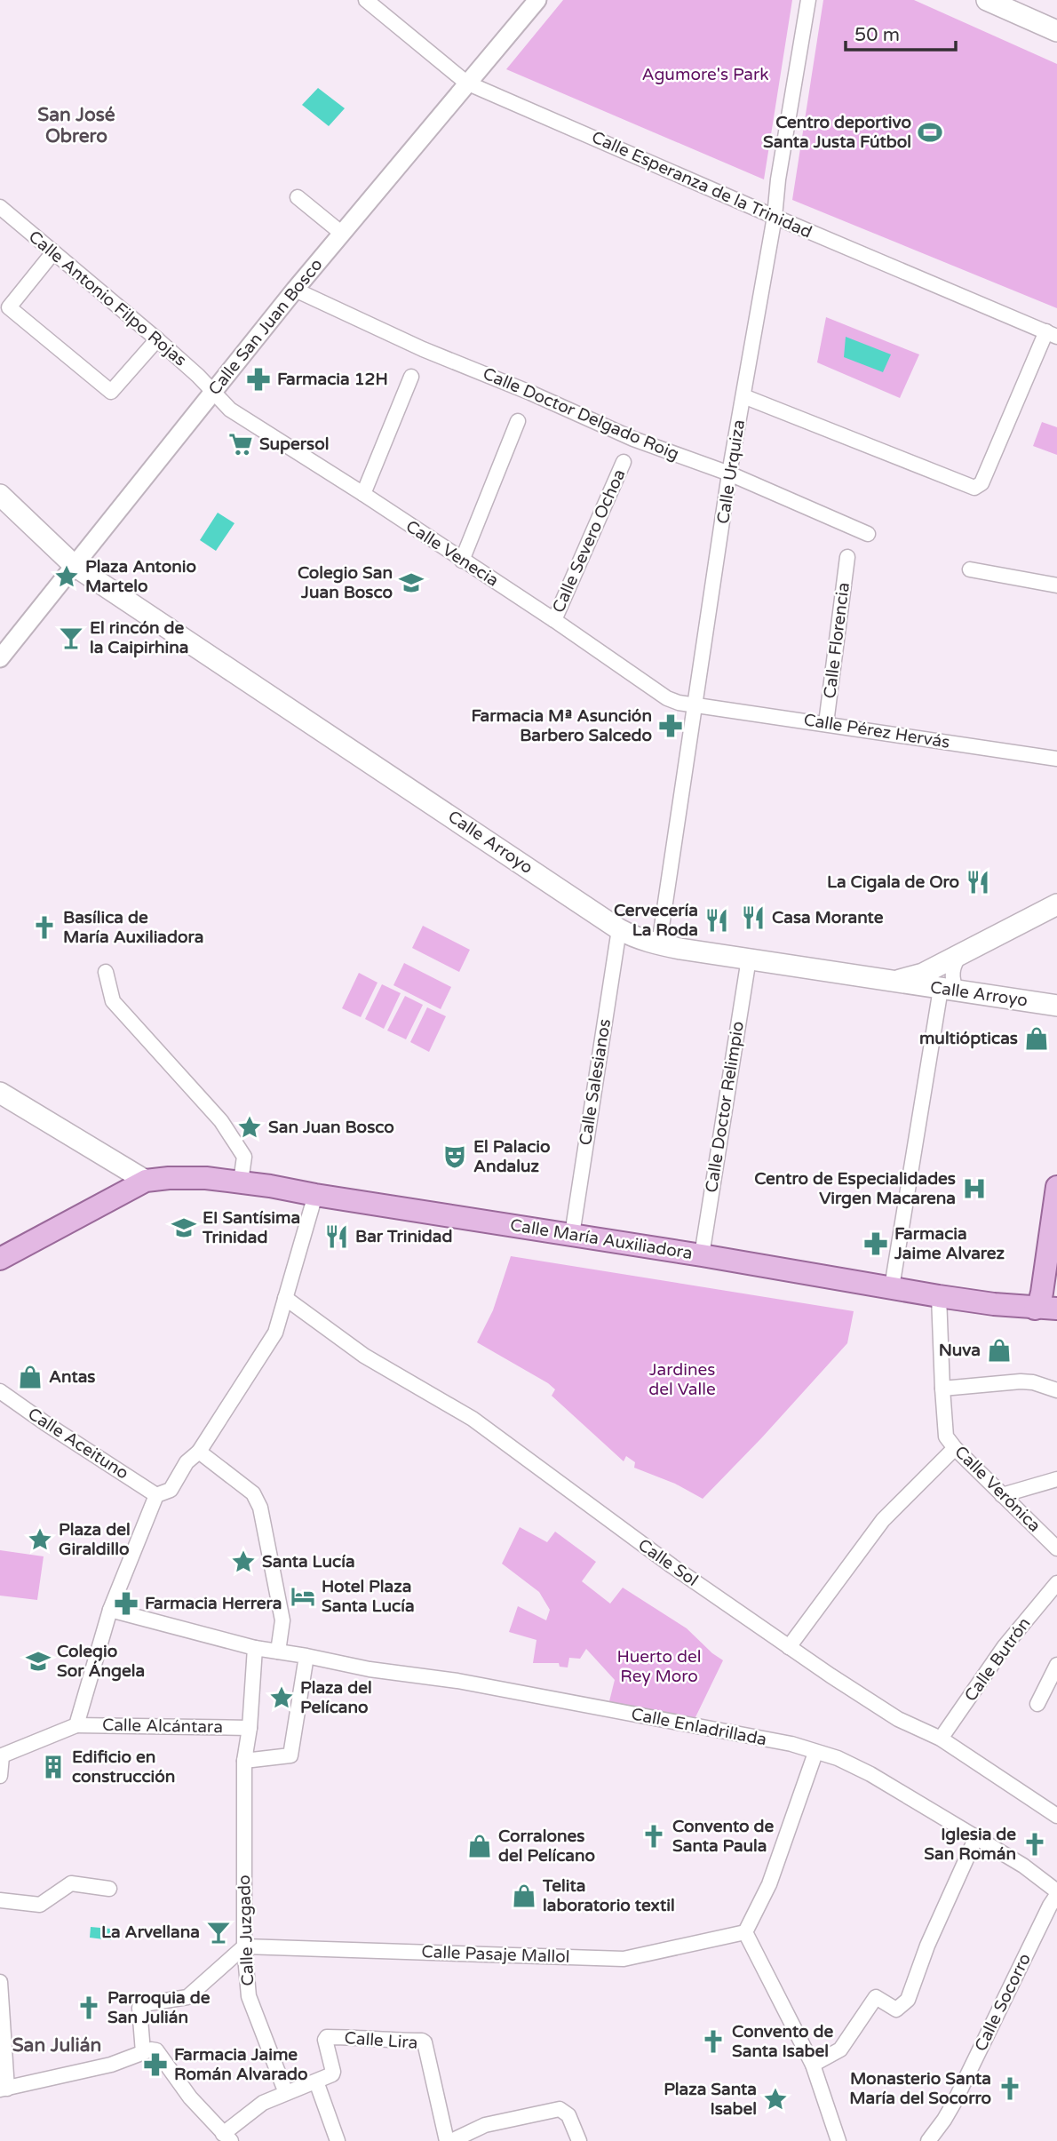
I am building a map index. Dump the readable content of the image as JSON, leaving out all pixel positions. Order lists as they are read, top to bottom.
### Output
{
  "streets": {
    "main road": ["Calle Arroyo", "Calle María Auxiliadora"],
    "street": [
      "Calle Esperanza de la Trinidad",
      "Calle Antonio Filpo Rojas",
      "Calle San Juan Bosco",
      "Calle Doctor Delgado Roig",
      "Calle Urquiza",
      "Calle Severo Ochoa",
      "Calle Venecia",
      "Calle Florencia",
      "Calle Pérez Hervás",
      "Calle Salesianos",
      "Calle Doctor Relimpio",
      "Calle Aceituno",
      "Calle Verónica",
      "Calle Sol",
      "Calle Butrón",
      "Calle Alcántara",
      "Calle Enladrillada",
      "Calle Juzgado",
      "Calle Pasaje Mallol",
      "Calle Socorro",
      "Calle Lira"
    ]
  },
  "crossings": [
    ["Calle Esperanza de la Trinidad", "Calle San Juan Bosco"],
    ["Calle Esperanza de la Trinidad", "Calle Urquiza"],
    ["Calle Antonio Filpo Rojas", "Calle San Juan Bosco"],
    ["Calle Antonio Filpo Rojas", "Calle Venecia"],
    ["Calle San Juan Bosco", "Calle Doctor Delgado Roig"],
    ["Calle San Juan Bosco", "Calle Venecia"],
    ["Calle San Juan Bosco", "Calle Arroyo"],
    ["Calle Doctor Delgado Roig", "Calle Urquiza"],
    ["Calle Urquiza", "Calle Venecia"],
    ["Calle Urquiza", "Calle Pérez Hervás"],
    ["Calle Urquiza", "Calle Arroyo"],
    ["Calle Severo Ochoa", "Calle Venecia"],
    ["Calle Venecia", "Calle Pérez Hervás"],
    ["Calle Florencia", "Calle Pérez Hervás"],
    ["Calle Arroyo", "Calle Salesianos"],
    ["Calle Arroyo", "Calle Doctor Relimpio"],
    ["Calle Salesianos", "Calle María Auxiliadora"],
    ["Calle Doctor Relimpio", "Calle María Auxiliadora"],
    ["Calle María Auxiliadora", "Calle Verónica"],
    ["Calle Sol", "Calle Butrón"],
    ["Calle Enladrillada", "Calle Socorro"],
    ["Calle Juzgado", "Calle Pasaje Mallol"]
  ],
  "districts": ["San José Obrero", "San Julián"],
  "parks": ["Agumore's Park", "Jardines del Valle", "Huerto del Rey Moro"],
  "places": {
    "sports": ["Centro deportivo Santa Justa Fútbol"],
    "pharmacy": [
      "Farmacia 12H",
      "Farmacia Mª Asunción Barbero Salcedo",
      "Farmacia Jaime Alvarez",
      "Farmacia Herrera",
      "Farmacia Jaime Román Alvarado"
    ],
    "supermarket": ["Supersol"],
    "place": [
      "Plaza Antonio Martelo",
      "San Juan Bosco",
      "Plaza del Giraldillo",
      "Santa Lucía",
      "Plaza del Pelícano",
      "Plaza Santa Isabel"
    ],
    "school or university": ["Colegio San Juan Bosco", "EI Santísima Trinidad", "Colegio Sor Ángela"],
    "bar": ["El rincón de la Caipirhina", "La Arvellana"],
    "restaurant": [
      "La Cigala de Oro",
      "Casa Morante",
      "Cervecería La Roda",
      "Bar Trinidad"
    ],
    "church": [
      "Basílica de María Auxiliadora",
      "Convento de Santa Paula",
      "Iglesia de San Román",
      "Parroquia de San Julián",
      "Convento de Santa Isabel",
      "Monasterio Santa María del Socorro"
    ],
    "shop": [
      "multiópticas",
      "Nuva",
      "Antas",
      "Corralones del Pelícano",
      "Telita laboratorio textil"
    ],
    "theatre": ["El Palacio Andaluz"],
    "hospital": ["Centro de Especialidades Virgen Macarena"],
    "hotel": ["Hotel Plaza Santa Lucía"],
    "building": ["Edificio en construcción"]
  },
  "scale_bar": "50 m"
}
